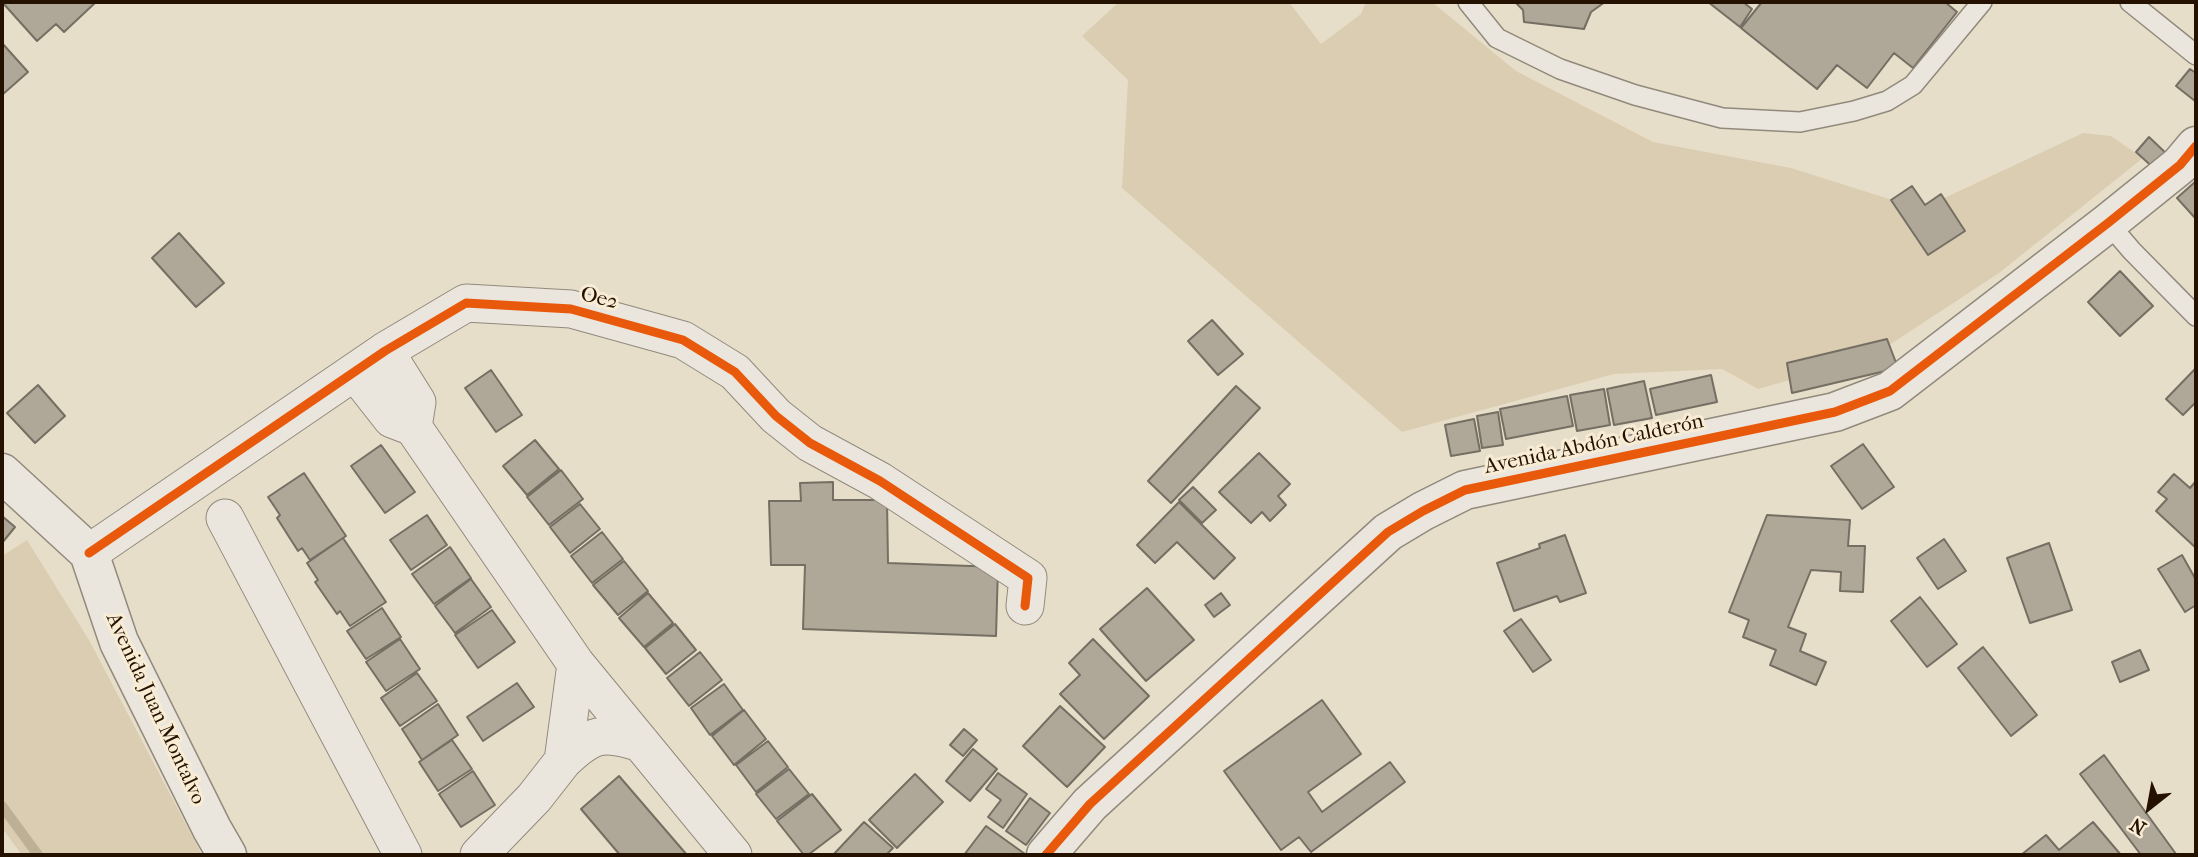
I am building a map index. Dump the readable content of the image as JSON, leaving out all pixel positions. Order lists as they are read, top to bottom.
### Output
{
  "streets": {
    "street": ["Oe2", "Avenida Abdón Calderón", "Avenida Juan Montalvo"]
  },
  "crossings": [
    ["Oe2", "Avenida Juan Montalvo"]
  ],
  "north": "bottom left"
}
